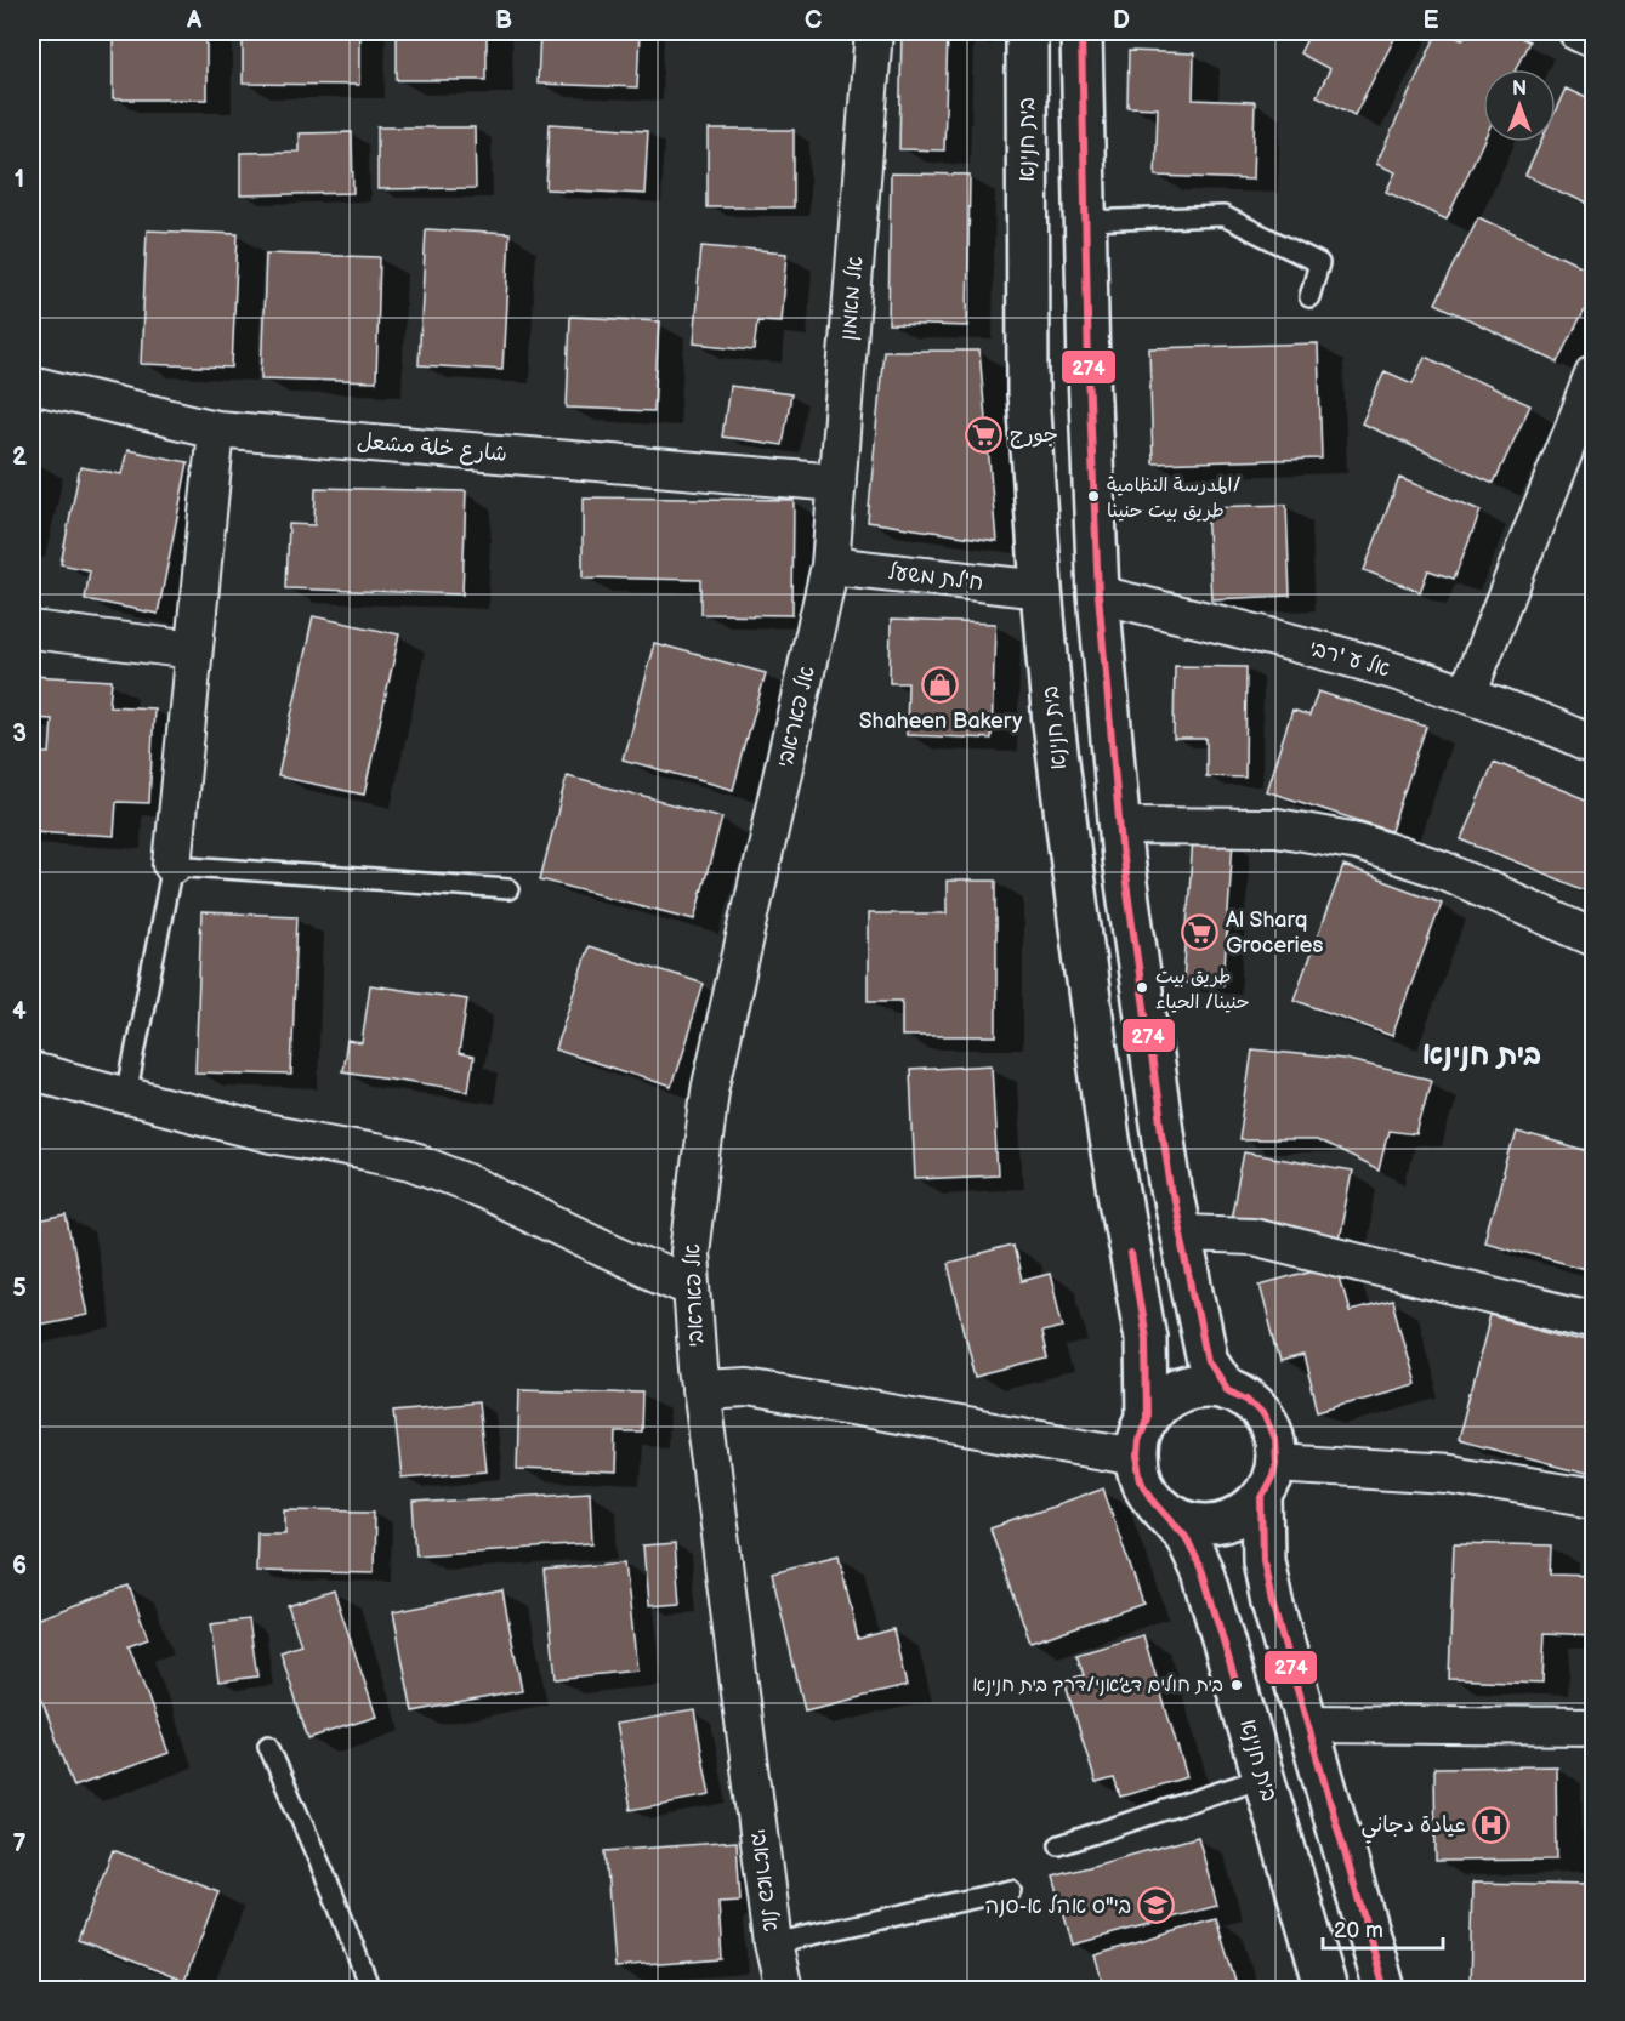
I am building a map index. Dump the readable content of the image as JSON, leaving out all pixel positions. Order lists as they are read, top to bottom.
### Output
{
  "streets": {
    "street": [
      "בית חנינא",
      "אל מאמון",
      "شارع خلة مشعل",
      "ח'לת משעל",
      "אל ע 'רבי",
      "אל פאראבי"
    ]
  },
  "crossings": [
    ["בית חנינא", "ח'לת משעל"],
    ["אל מאמון", "شارع خلة مشعل"],
    ["אל מאמון", "ח'לת משעל"],
    ["אל מאמון", "אל פאראבי"],
    ["ח'לת משעל", "אל פאראבי"]
  ],
  "districts": ["בית חנינא"],
  "places": {
    "supermarket": ["جورج", "Al Sharq Groceries"],
    "other": ["المدرسة النظامية/ طريق بيت حنينا", "طريق بيت حنينا/ الحياء", "בית חולים דג׳אני/דרך בית חנינא"],
    "shop": ["Shaheen Bakery"],
    "hospital": ["عيادة دجاني"],
    "school or university": ["בי\"ס אהל א-סנה"]
  },
  "lines": ["transit line 274"],
  "scale_bar": "20 m",
  "north": "top",
  "grid": {
    "columns": [
      "A",
      "B",
      "C",
      "D",
      "E"
    ],
    "rows": [
      "1",
      "2",
      "3",
      "4",
      "5",
      "6",
      "7"
    ]
  }
}
